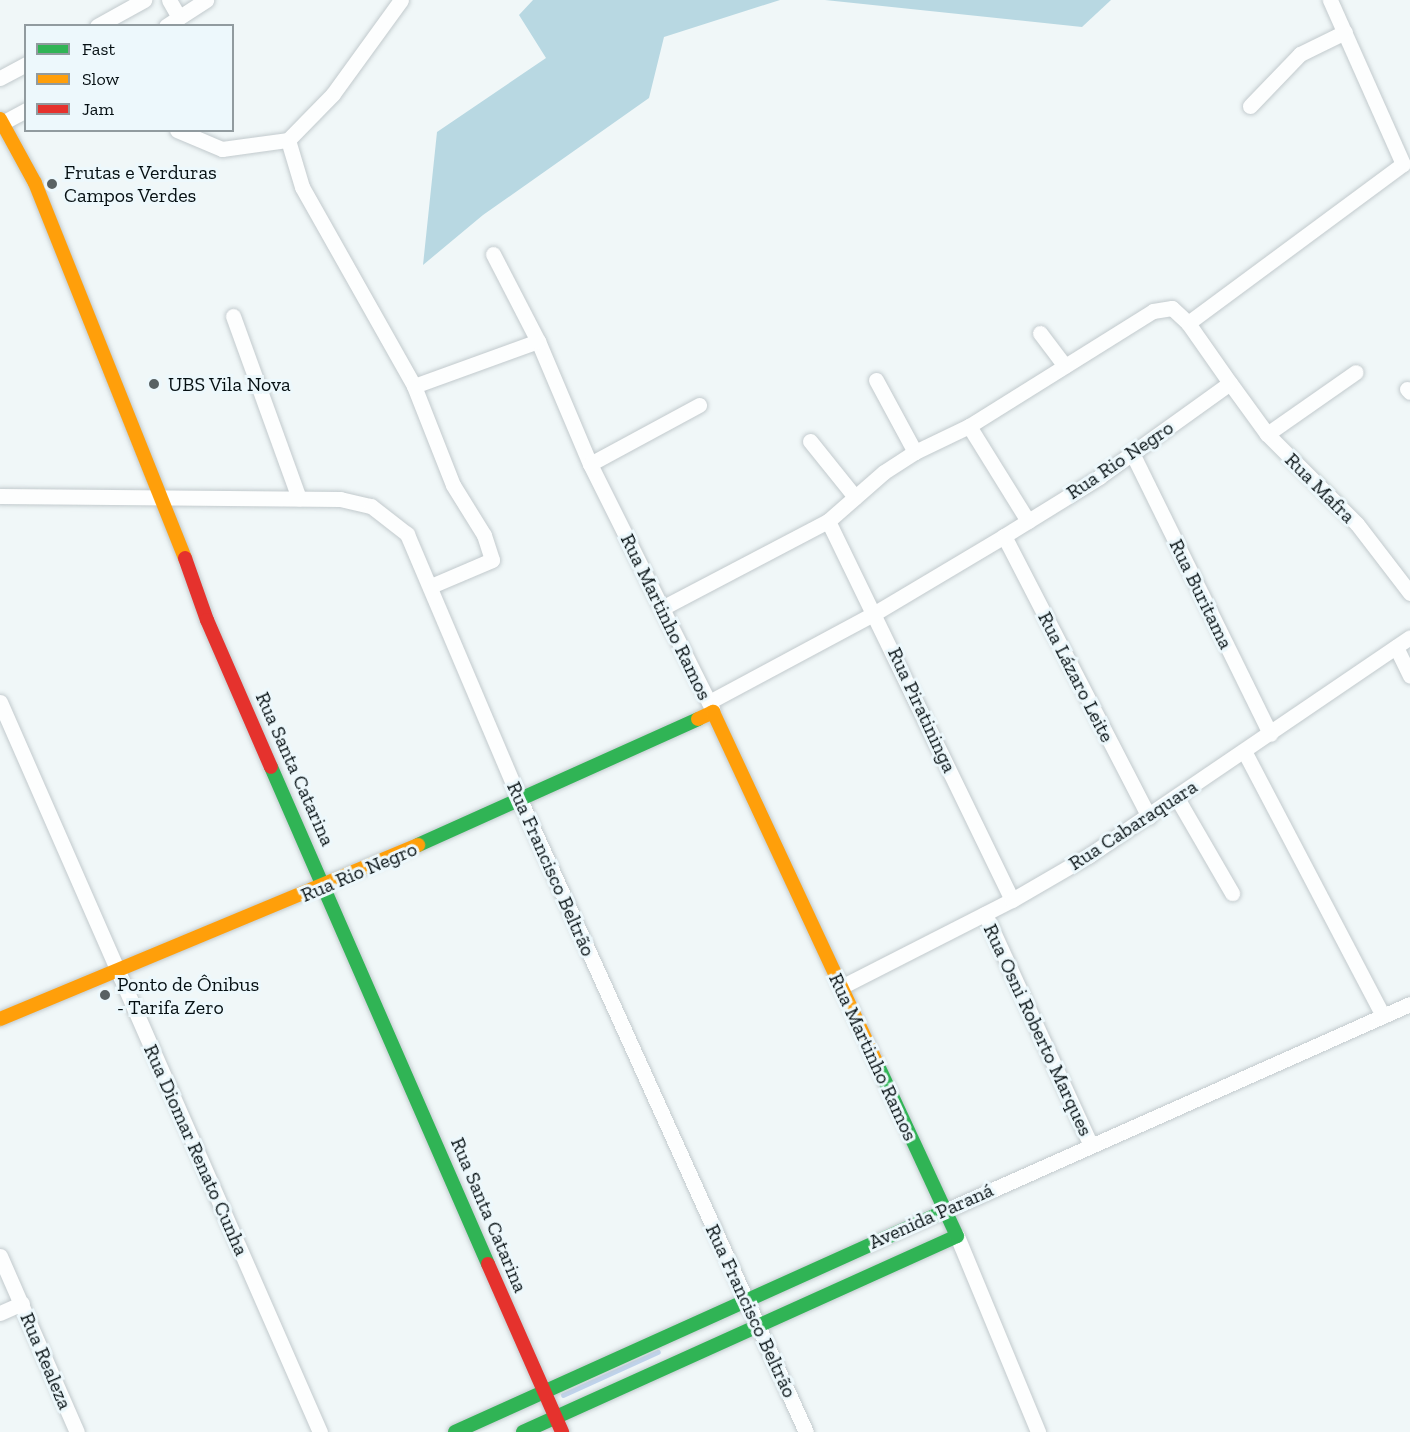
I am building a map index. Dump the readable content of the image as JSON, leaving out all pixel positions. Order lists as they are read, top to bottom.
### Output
{
  "streets": {
    "street": [
      "Rua Rio Negro",
      "Rua Mafra",
      "Rua Buritama",
      "Rua Martinho Ramos",
      "Rua Lázaro Leite",
      "Rua Piratininga",
      "Rua Santa Catarina",
      "Rua Cabaraquara",
      "Rua Francisco Beltrão",
      "Rua Osni Roberto Marques",
      "Rua Diomar Renato Cunha",
      "Avenida Paraná",
      "Rua Realeza"
    ]
  },
  "crossings": [
    ["Rua Rio Negro", "Rua Mafra"],
    ["Rua Rio Negro", "Rua Buritama"],
    ["Rua Rio Negro", "Rua Martinho Ramos"],
    ["Rua Rio Negro", "Rua Lázaro Leite"],
    ["Rua Rio Negro", "Rua Piratininga"],
    ["Rua Rio Negro", "Rua Santa Catarina"],
    ["Rua Rio Negro", "Rua Francisco Beltrão"],
    ["Rua Rio Negro", "Rua Diomar Renato Cunha"],
    ["Rua Buritama", "Rua Cabaraquara"],
    ["Rua Martinho Ramos", "Rua Cabaraquara"],
    ["Rua Martinho Ramos", "Avenida Paraná"],
    ["Rua Lázaro Leite", "Rua Cabaraquara"],
    ["Rua Piratininga", "Rua Cabaraquara"],
    ["Rua Santa Catarina", "Rua Francisco Beltrão"],
    ["Rua Santa Catarina", "Avenida Paraná"],
    ["Rua Cabaraquara", "Rua Osni Roberto Marques"],
    ["Rua Francisco Beltrão", "Avenida Paraná"],
    ["Rua Osni Roberto Marques", "Avenida Paraná"]
  ],
  "places": ["Frutas e Verduras Campos Verdes", "UBS Vila Nova", "Ponto de Ônibus - Tarifa Zero"],
  "legend": ["Fast", "Slow", "Jam"]
}
